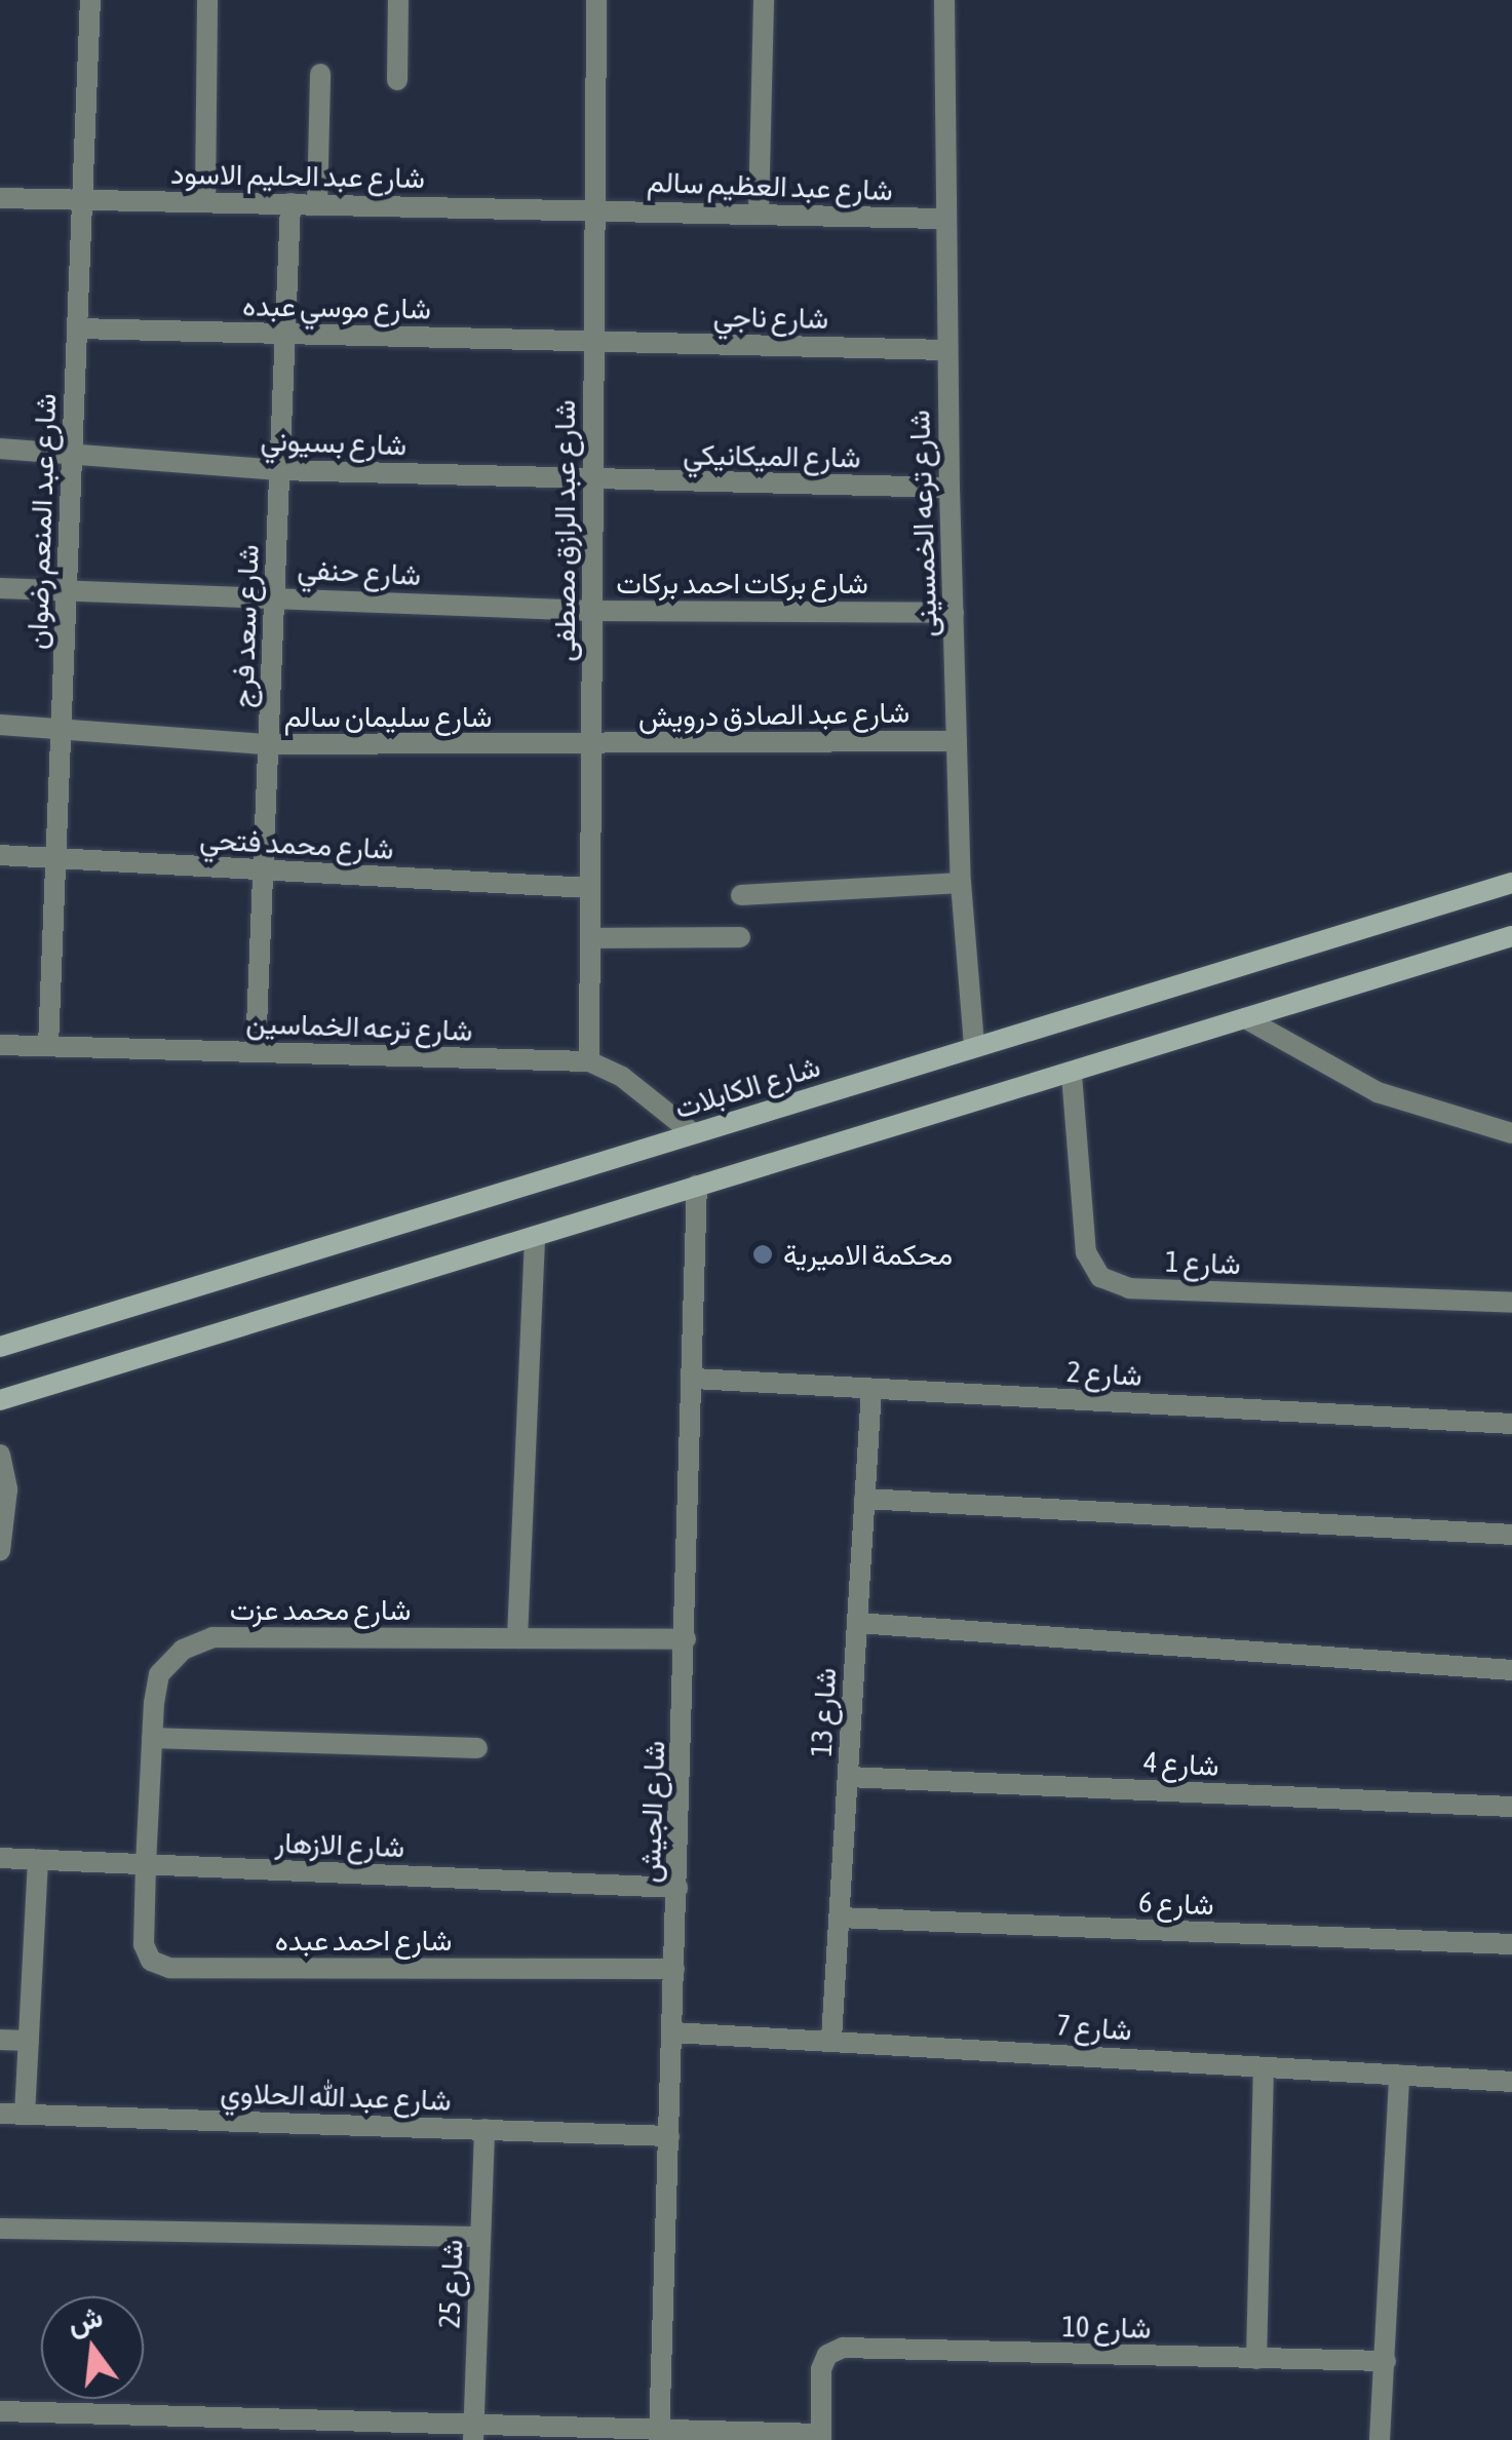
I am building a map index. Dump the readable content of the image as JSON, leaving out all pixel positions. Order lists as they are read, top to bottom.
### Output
{
  "streets": {
    "main road": ["شارع الكابلات"],
    "street": [
      "شارع عبد الحليم الاسود",
      "شارع عبد العظيم سالم",
      "شارع موسي عبده",
      "شارع ناجي",
      "شارع بسيوني",
      "شارع الميكانيكي",
      "شارع عبد المنعم رضوان",
      "شارع ترعه الخمسينى",
      "شارع عبد الرازق مصطفى",
      "شارع حنفي",
      "شارع بركات احمد بركات",
      "شارع سعد فرج",
      "شارع عبد الصادق درويش",
      "شارع سليمان سالم",
      "شارع محمد فتحي",
      "شارع ترعه الخماسين",
      "شارع 1",
      "شارع 2",
      "شارع محمد عزت",
      "شارع 13",
      "شارع 4",
      "شارع الجيش",
      "شارع الازهار",
      "شارع 6",
      "شارع احمد عبده",
      "شارع 7",
      "شارع عبد الله الحلاوي",
      "شارع 25",
      "شارع 10"
    ]
  },
  "crossings": [
    ["شارع عبد الحليم الاسود", "شارع عبد العظيم سالم"],
    ["شارع عبد الحليم الاسود", "شارع عبد المنعم رضوان"],
    ["شارع عبد الحليم الاسود", "شارع عبد الرازق مصطفى"],
    ["شارع عبد الحليم الاسود", "شارع سعد فرج"],
    ["شارع عبد العظيم سالم", "شارع ترعه الخمسينى"],
    ["شارع عبد العظيم سالم", "شارع عبد الرازق مصطفى"],
    ["شارع موسي عبده", "شارع ناجي"],
    ["شارع موسي عبده", "شارع عبد المنعم رضوان"],
    ["شارع موسي عبده", "شارع عبد الرازق مصطفى"],
    ["شارع موسي عبده", "شارع سعد فرج"],
    ["شارع ناجي", "شارع ترعه الخمسينى"],
    ["شارع ناجي", "شارع عبد الرازق مصطفى"],
    ["شارع بسيوني", "شارع الميكانيكي"],
    ["شارع بسيوني", "شارع عبد المنعم رضوان"],
    ["شارع بسيوني", "شارع عبد الرازق مصطفى"],
    ["شارع بسيوني", "شارع سعد فرج"],
    ["شارع الميكانيكي", "شارع ترعه الخمسينى"],
    ["شارع الميكانيكي", "شارع عبد الرازق مصطفى"],
    ["شارع عبد المنعم رضوان", "شارع حنفي"],
    ["شارع عبد المنعم رضوان", "شارع سليمان سالم"],
    ["شارع عبد المنعم رضوان", "شارع محمد فتحي"],
    ["شارع عبد المنعم رضوان", "شارع ترعه الخماسين"],
    ["شارع ترعه الخمسينى", "شارع بركات احمد بركات"],
    ["شارع ترعه الخمسينى", "شارع عبد الصادق درويش"],
    ["شارع ترعه الخمسينى", "شارع الكابلات"],
    ["شارع عبد الرازق مصطفى", "شارع حنفي"],
    ["شارع عبد الرازق مصطفى", "شارع بركات احمد بركات"],
    ["شارع عبد الرازق مصطفى", "شارع عبد الصادق درويش"],
    ["شارع عبد الرازق مصطفى", "شارع سليمان سالم"],
    ["شارع عبد الرازق مصطفى", "شارع محمد فتحي"],
    ["شارع عبد الرازق مصطفى", "شارع ترعه الخماسين"],
    ["شارع حنفي", "شارع بركات احمد بركات"],
    ["شارع حنفي", "شارع سعد فرج"],
    ["شارع سعد فرج", "شارع سليمان سالم"],
    ["شارع سعد فرج", "شارع محمد فتحي"],
    ["شارع سعد فرج", "شارع ترعه الخماسين"],
    ["شارع عبد الصادق درويش", "شارع سليمان سالم"],
    ["شارع ترعه الخماسين", "شارع الكابلات"],
    ["شارع 2", "شارع 13"],
    ["شارع 2", "شارع الجيش"],
    ["شارع محمد عزت", "شارع الجيش"],
    ["شارع محمد عزت", "شارع الازهار"],
    ["شارع محمد عزت", "شارع احمد عبده"],
    ["شارع 13", "شارع 4"],
    ["شارع 13", "شارع 6"],
    ["شارع 13", "شارع 7"],
    ["شارع الجيش", "شارع الازهار"],
    ["شارع الجيش", "شارع احمد عبده"],
    ["شارع الجيش", "شارع 7"],
    ["شارع الجيش", "شارع عبد الله الحلاوي"],
    ["شارع الازهار", "شارع احمد عبده"],
    ["شارع عبد الله الحلاوي", "شارع 25"]
  ],
  "places": ["محكمة الاميرية"],
  "north": "top"
}
